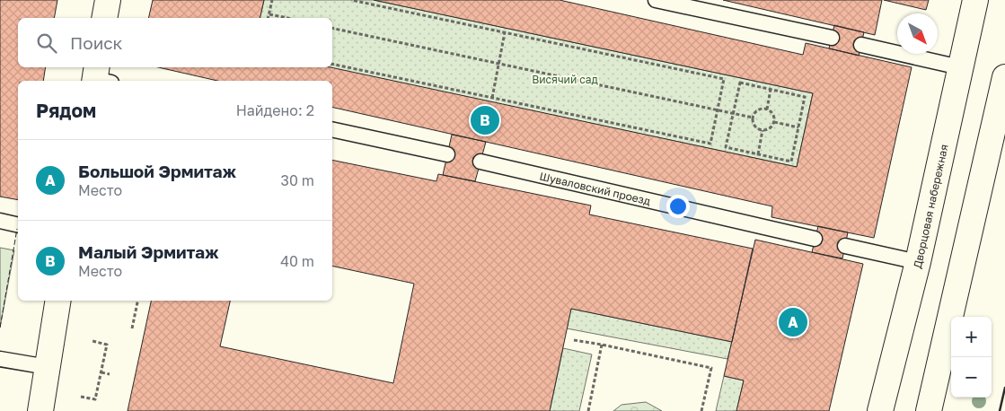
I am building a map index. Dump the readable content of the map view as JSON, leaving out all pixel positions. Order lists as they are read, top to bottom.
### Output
{
  "streets": {
    "main road": ["Дворцовая набережная"],
    "lane": ["Шуваловский проезд"]
  },
  "parks": ["Висячий сад"],
  "north": "bottom right",
  "page": {
    "search": "Поиск",
    "heading": ["Рядом", "Найдено: 2"],
    "pins": ["B", "A"],
    "list": [
      {
        "mark": "A",
        "name": "Большой Эрмитаж",
        "note": "Место",
        "value": "30 m"
      },
      {
        "mark": "B",
        "name": "Малый Эрмитаж",
        "note": "Место",
        "value": "40 m"
      }
    ],
    "map_buttons": ["+", "−"]
  }
}
